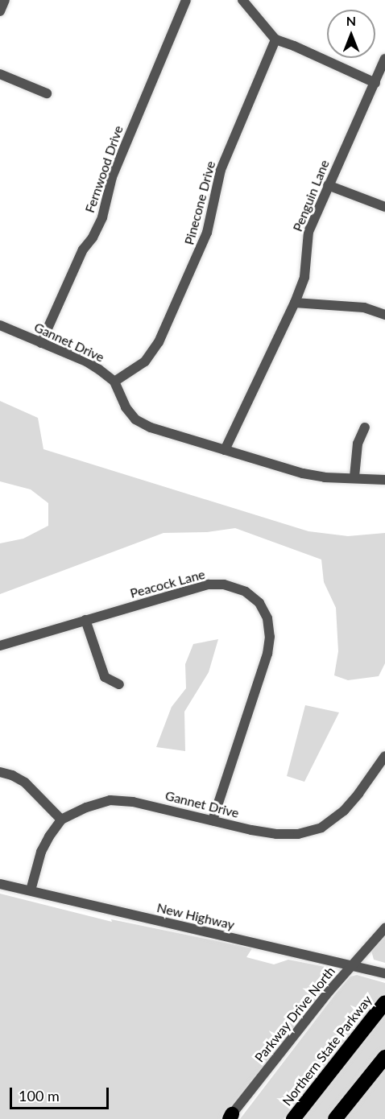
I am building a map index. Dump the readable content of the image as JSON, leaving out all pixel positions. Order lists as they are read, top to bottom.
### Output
{
  "streets": {
    "highway": ["Northern State Parkway"],
    "street": [
      "Fernwood Drive",
      "Penguin Lane",
      "Pinecone Drive",
      "Gannet Drive",
      "Peacock Lane",
      "New Highway",
      "Parkway Drive North"
    ]
  },
  "crossings": [
    ["Fernwood Drive", "Gannet Drive"],
    ["Pinecone Drive", "Gannet Drive"],
    ["Gannet Drive", "Peacock Lane"],
    ["New Highway", "Parkway Drive North"]
  ],
  "scale_bar": "100 m",
  "north": "top"
}
